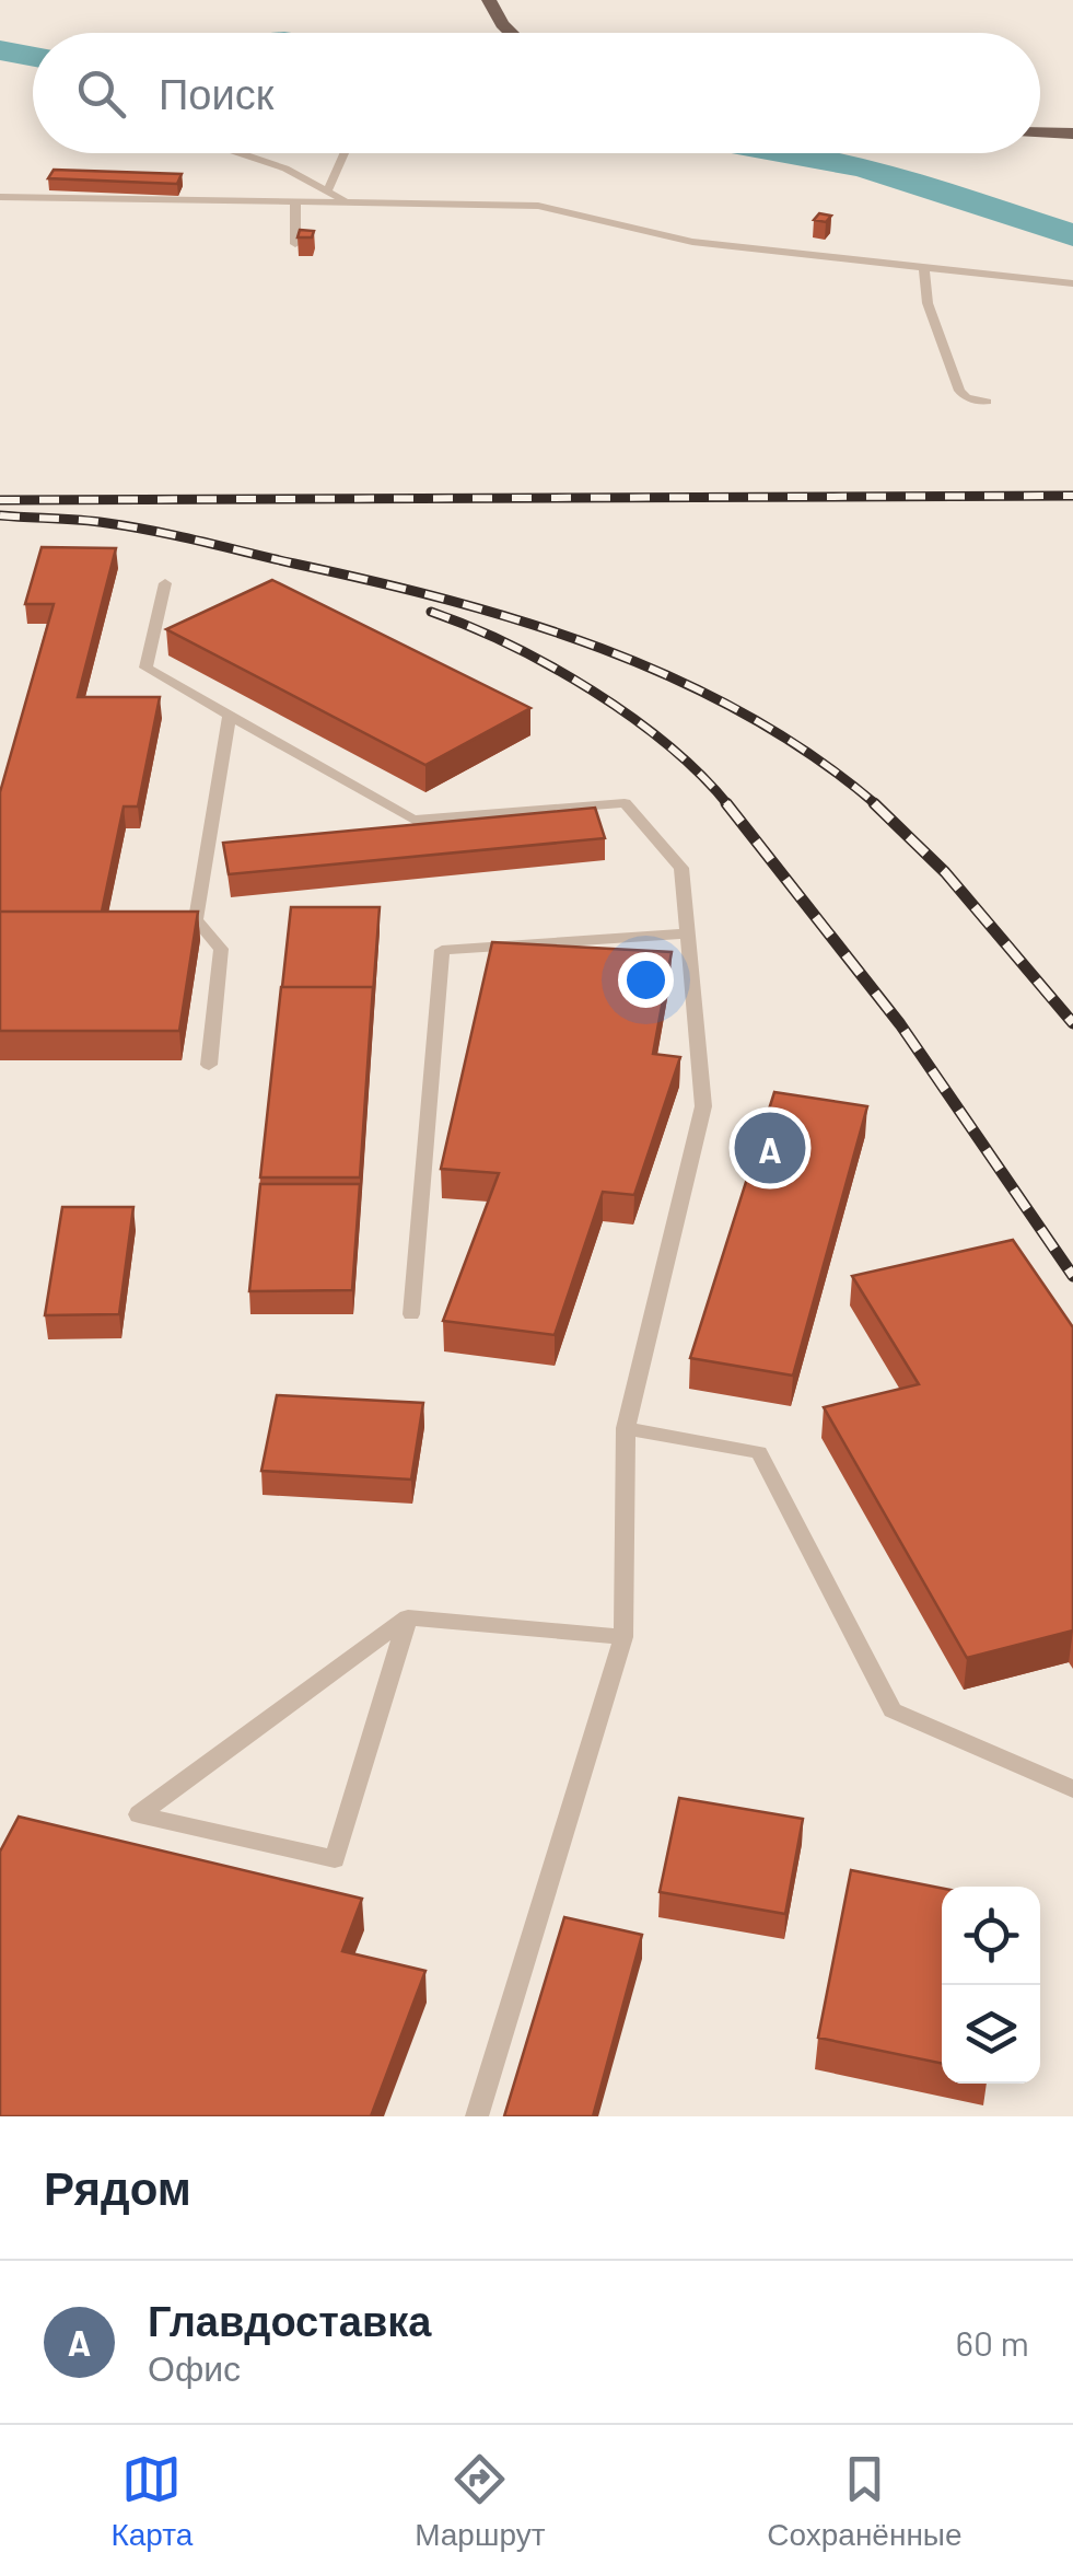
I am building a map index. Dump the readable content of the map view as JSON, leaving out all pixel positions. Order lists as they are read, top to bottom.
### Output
{
  "page": {
    "search": "Поиск",
    "pins": "A",
    "heading": "Рядом",
    "list": [
      {
        "mark": "A",
        "name": "Главдоставка",
        "note": "Офис",
        "value": "60 m"
      }
    ],
    "nav": ["Карта", "Маршрут", "Сохранённые"]
  }
}
